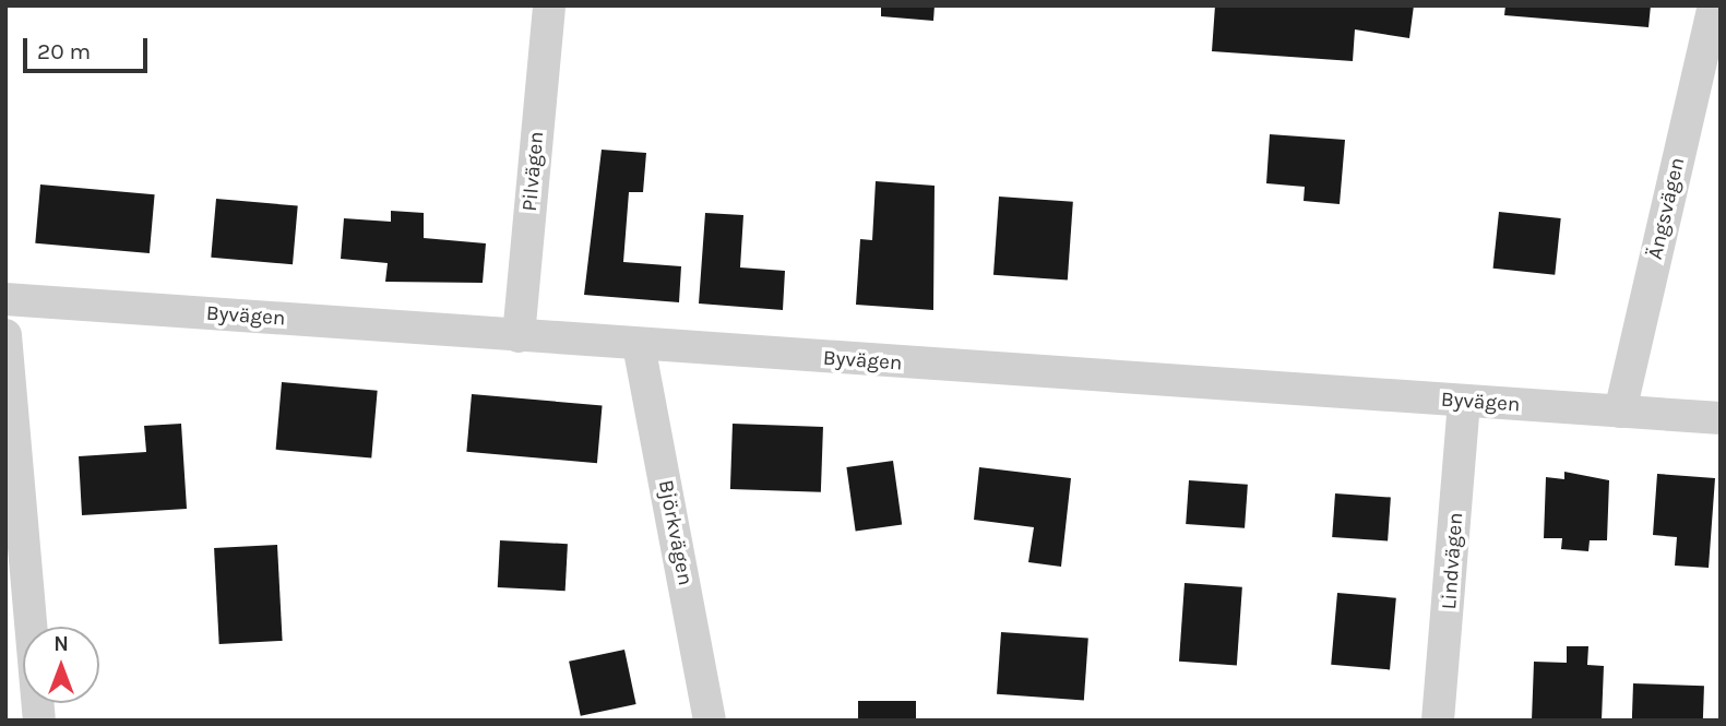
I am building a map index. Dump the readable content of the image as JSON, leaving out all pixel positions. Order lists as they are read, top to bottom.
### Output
{
  "streets": {
    "street": [
      "Pilvägen",
      "Ängsvägen",
      "Byvägen",
      "Björkvägen",
      "Lindvägen"
    ]
  },
  "crossings": [
    ["Pilvägen", "Byvägen"],
    ["Ängsvägen", "Byvägen"],
    ["Byvägen", "Björkvägen"],
    ["Byvägen", "Lindvägen"]
  ],
  "scale_bar": "20 m",
  "north": "top"
}
